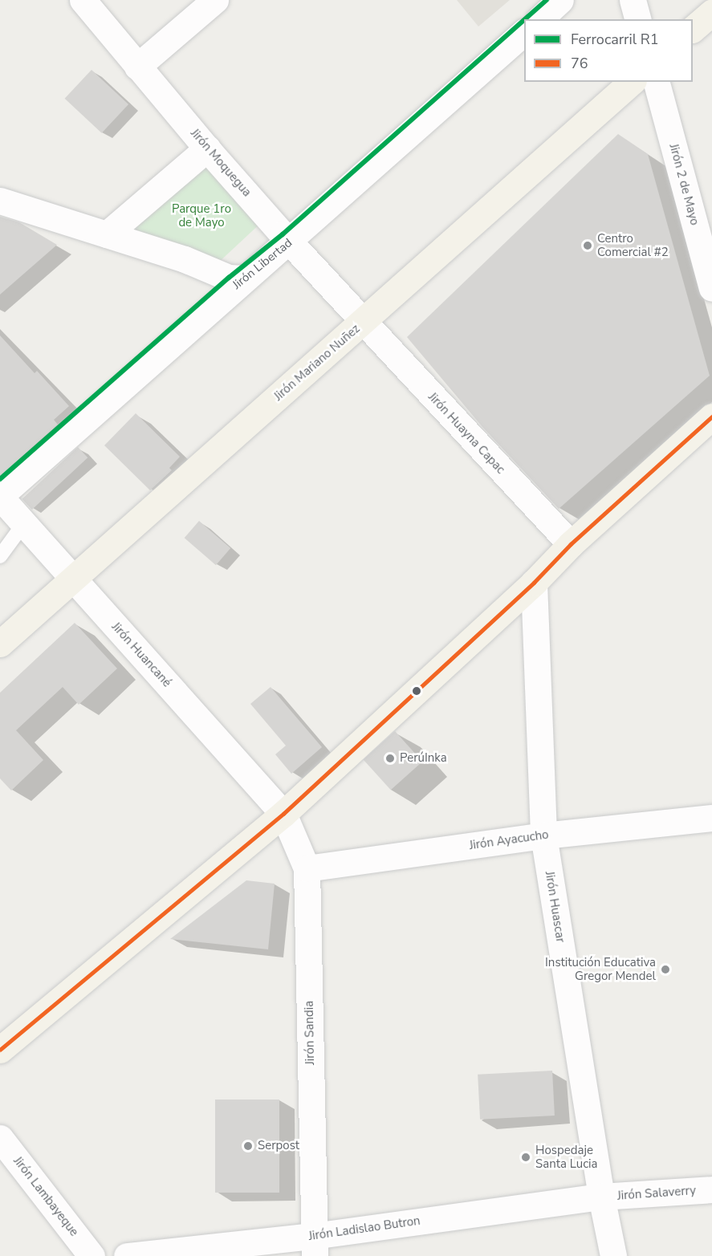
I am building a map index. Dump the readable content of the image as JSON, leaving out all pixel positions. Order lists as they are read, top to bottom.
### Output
{
  "streets": {
    "main road": ["Jirón Mariano Nuñez"],
    "street": [
      "Jirón Moquegua",
      "Jirón 2 de Mayo",
      "Jirón Libertad",
      "Jirón Huayna Capac",
      "Jirón Huancané",
      "Jirón Ayacucho",
      "Jirón Huascar",
      "Jirón Sandia",
      "Jirón Salaverry",
      "Jirón Lambayeque",
      "Jirón Ladislao Butron"
    ]
  },
  "crossings": [
    ["Jirón Moquegua", "Jirón Libertad"],
    ["Jirón Moquegua", "Jirón Mariano Nuñez"],
    ["Jirón Moquegua", "Jirón Huayna Capac"],
    ["Jirón Libertad", "Jirón Huancané"],
    ["Jirón Mariano Nuñez", "Jirón Huayna Capac"],
    ["Jirón Mariano Nuñez", "Jirón Huancané"],
    ["Jirón Huancané", "Jirón Sandia"],
    ["Jirón Ayacucho", "Jirón Huascar"],
    ["Jirón Ayacucho", "Jirón Sandia"],
    ["Jirón Huascar", "Jirón Salaverry"],
    ["Jirón Huascar", "Jirón Ladislao Butron"],
    ["Jirón Sandia", "Jirón Ladislao Butron"],
    ["Jirón Salaverry", "Jirón Ladislao Butron"]
  ],
  "parks": ["Parque 1ro de Mayo"],
  "places": [
    "Centro Comercial #2",
    "PerúInka",
    "Institución Educativa Gregor Mendel",
    "Serpost",
    "Hospedaje Santa Lucia"
  ],
  "lines": ["rail line R1", "transit line 76"],
  "legend": ["Ferrocarril R1", "76"]
}
